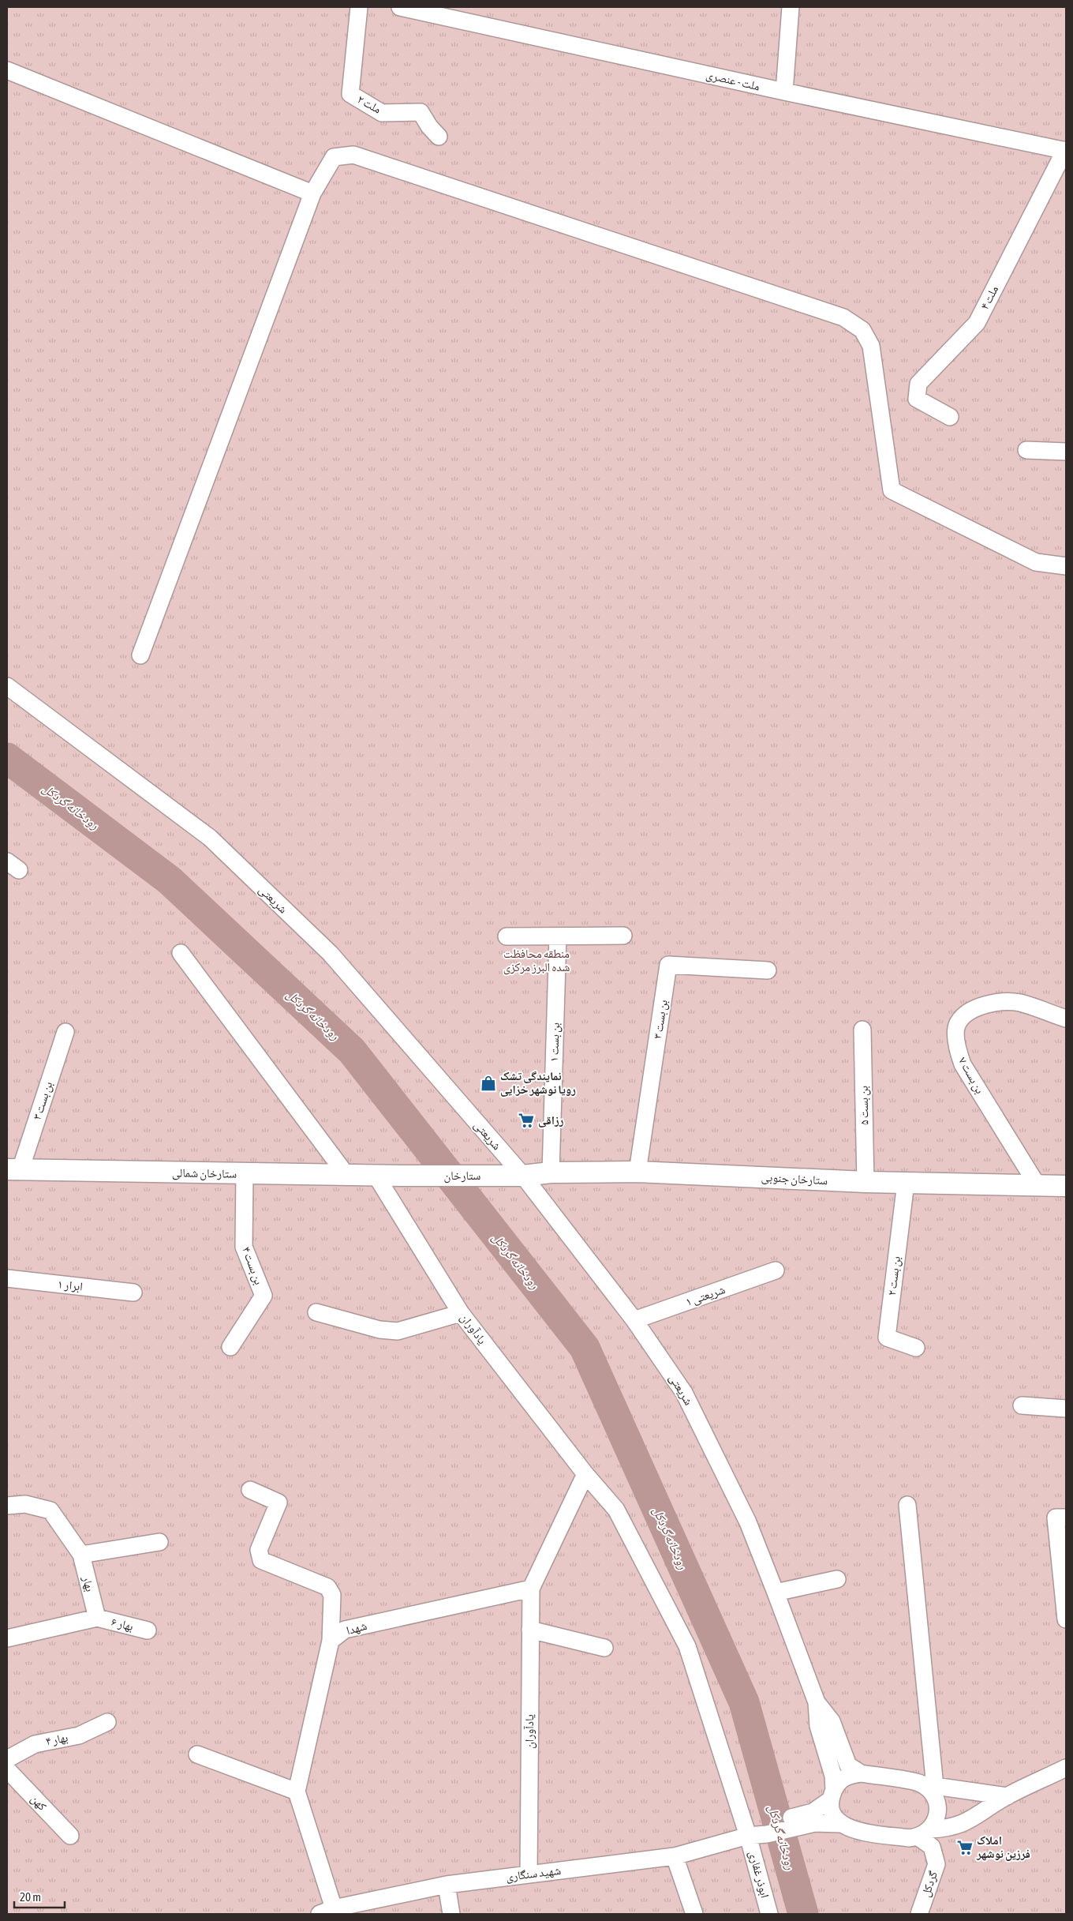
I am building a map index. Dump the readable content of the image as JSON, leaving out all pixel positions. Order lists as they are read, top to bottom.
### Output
{
  "streets": {
    "main road": ["ستارخان شمالی", "ستارخان", "ستارخان جنوبی"],
    "street": [
      "ملت - عنصری",
      "ملت ۲",
      "ملت ۴",
      "شریعتی",
      "بن بست ۳",
      "بن بست ۱",
      "بن بست ۷",
      "بن بست ۵",
      "بن بست ۴",
      "بن بست ۲",
      "ابرار ۱",
      "شریعتی ۱",
      "یادآوران",
      "بهار",
      "بهار ۶",
      "شهدا",
      "بهار ۴",
      "کهن",
      "شهید سنگاری",
      "ابوذر غفاری",
      "گردکل"
    ]
  },
  "crossings": [
    ["ملت - عنصری", "ملت ۴"],
    ["شریعتی", "ستارخان"],
    ["شریعتی", "ستارخان جنوبی"],
    ["شریعتی", "شریعتی ۱"],
    ["بن بست ۳", "ستارخان شمالی"],
    ["بن بست ۳", "ستارخان جنوبی"],
    ["بن بست ۱", "ستارخان جنوبی"],
    ["بن بست ۷", "ستارخان جنوبی"],
    ["بن بست ۵", "ستارخان جنوبی"],
    ["ستارخان شمالی", "ستارخان"],
    ["ستارخان شمالی", "بن بست ۴"],
    ["ستارخان شمالی", "یادآوران"],
    ["ستارخان", "ستارخان جنوبی"],
    ["ستارخان جنوبی", "بن بست ۲"],
    ["یادآوران", "شهدا"],
    ["یادآوران", "شهید سنگاری"],
    ["یادآوران", "ابوذر غفاری"],
    ["بهار", "بهار ۶"],
    ["شهید سنگاری", "ابوذر غفاری"]
  ],
  "water": ["رودخانه گردکل"],
  "parks": ["منطقه محافظت شده البرز مرکزی"],
  "places": {
    "shop": ["نمایندگی تشک رویا نوشهر خزایی"],
    "supermarket": ["رزاقی", "املاک فرزین نوشهر"]
  },
  "scale_bar": "20 m"
}
